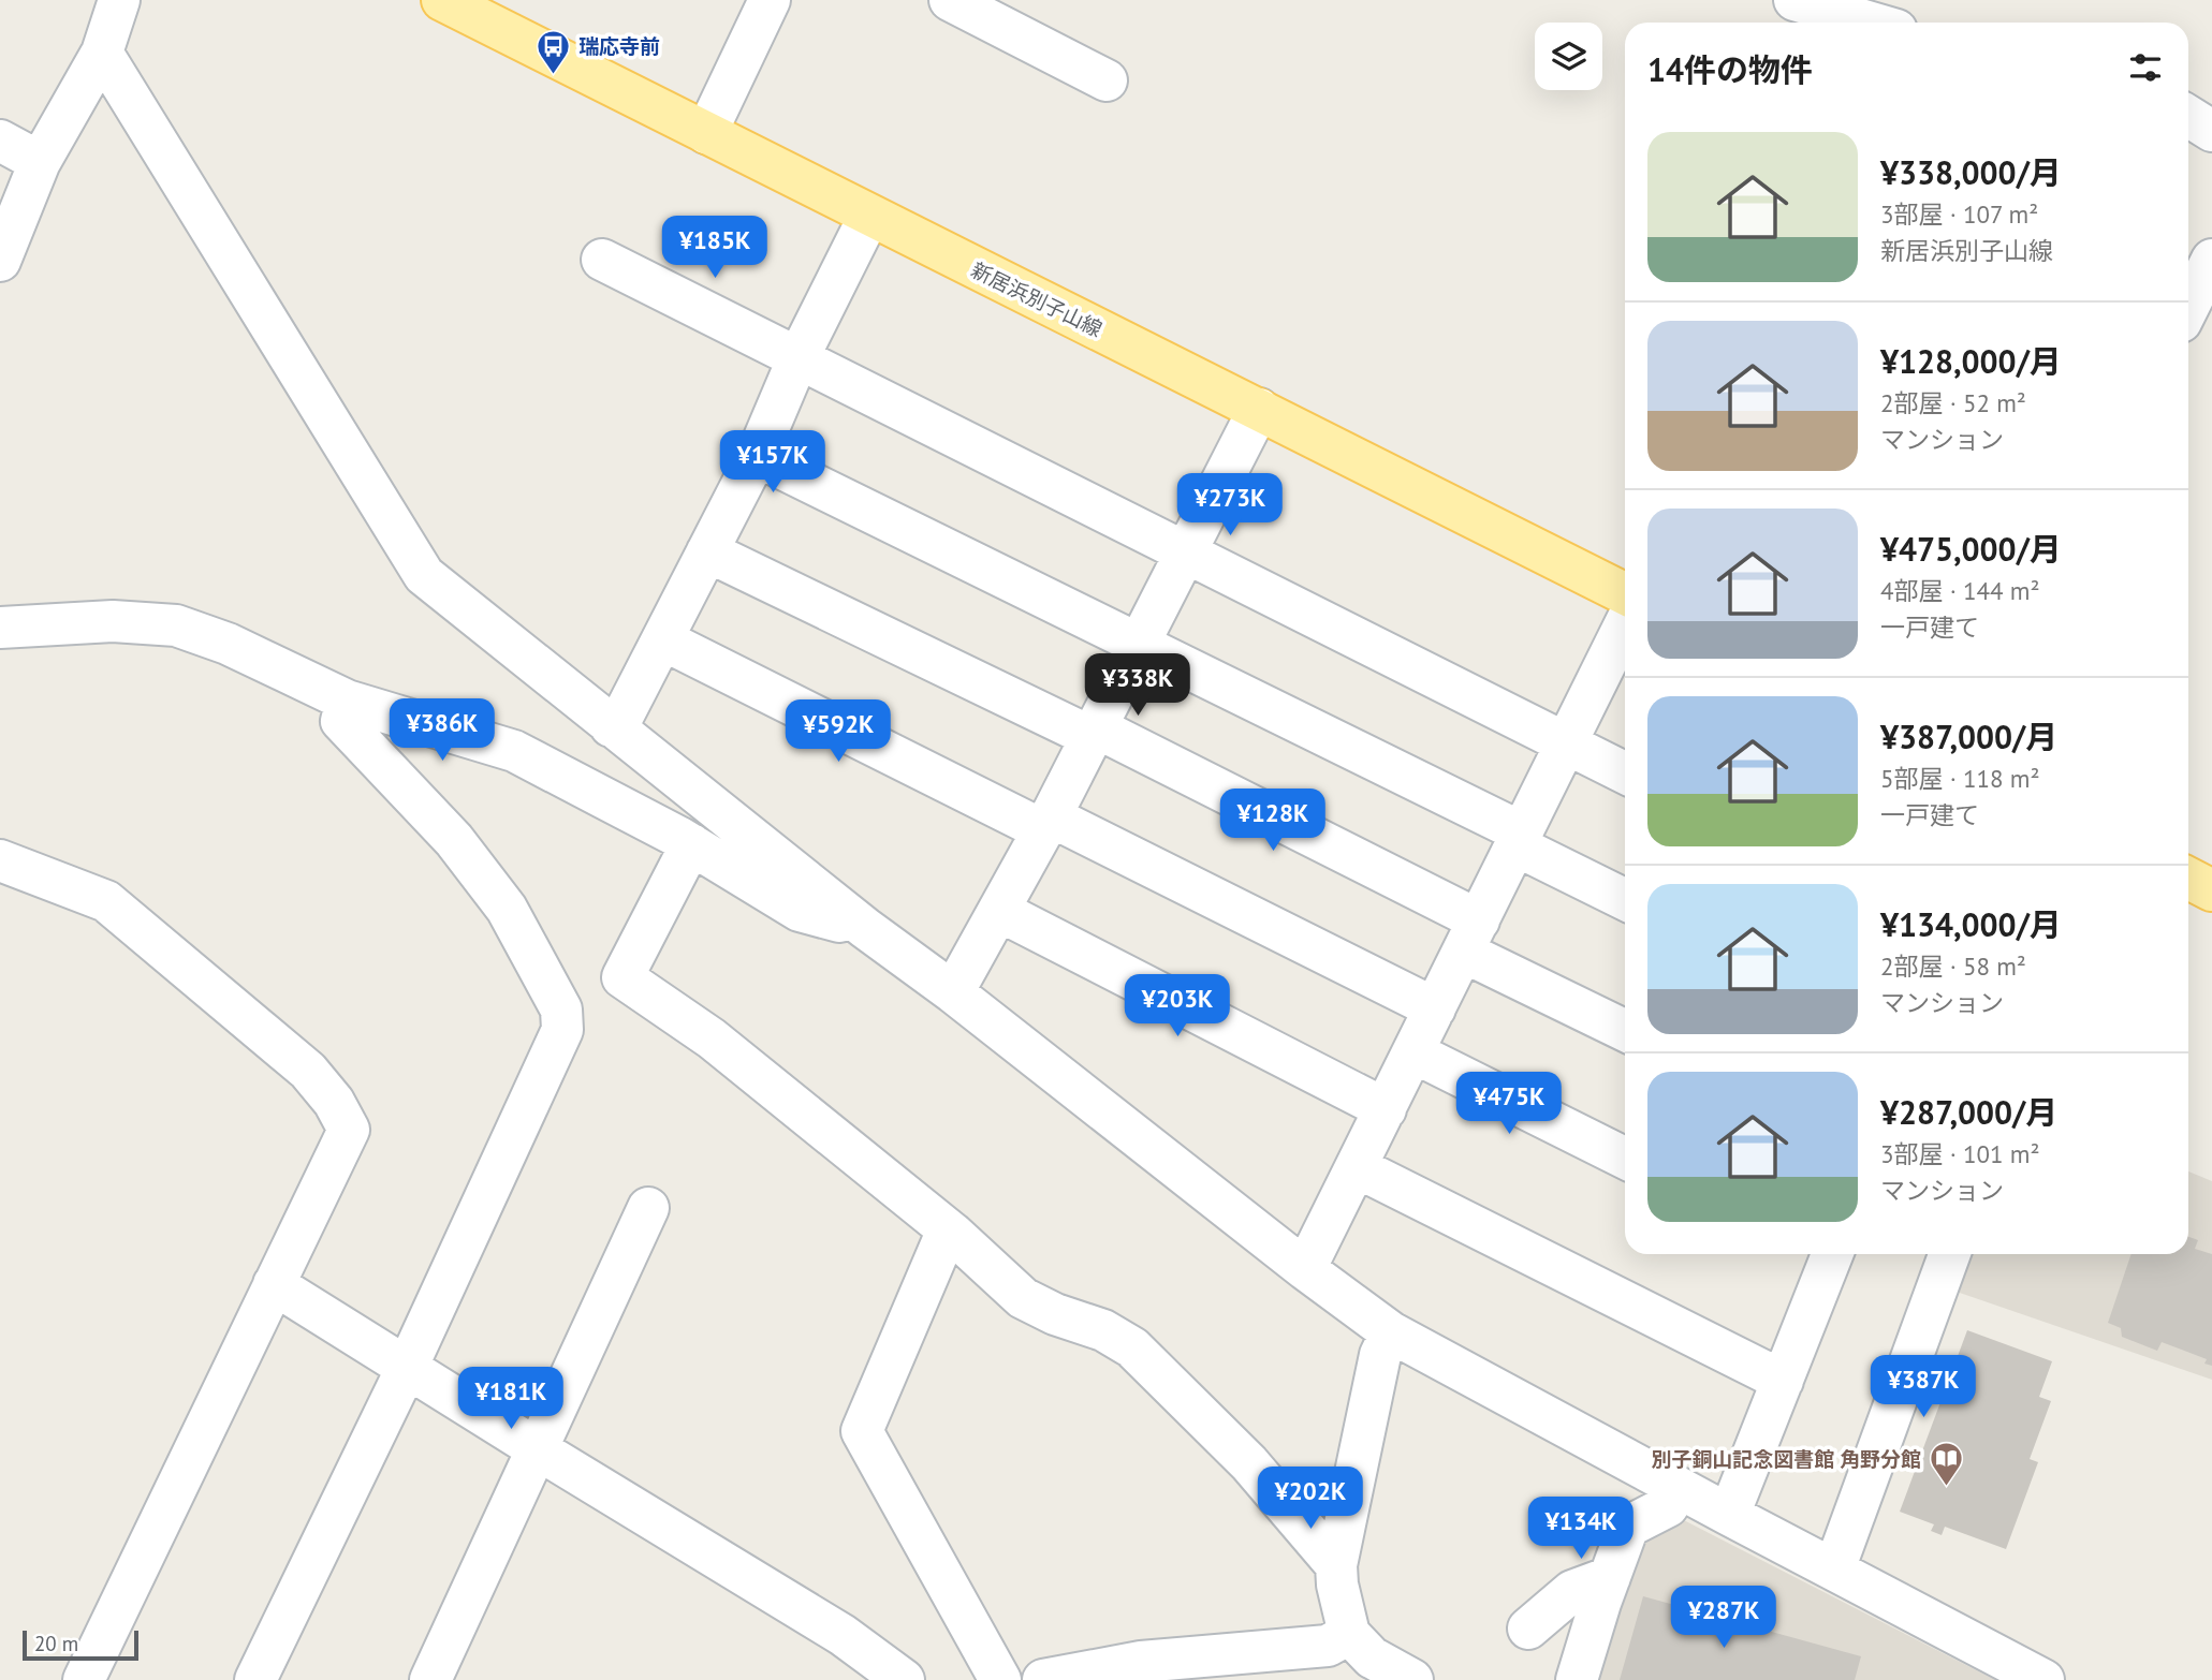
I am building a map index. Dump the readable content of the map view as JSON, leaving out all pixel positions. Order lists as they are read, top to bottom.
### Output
{
  "streets": {
    "main road": ["新居浜別子山線"]
  },
  "places": {
    "bus stop": ["瑞応寺前"],
    "library": ["別子銅山記念図書館 角野分館"]
  },
  "scale_bar": "20 m",
  "page": {
    "heading": "14件の物件",
    "list": [
      {
        "name": "¥338,000/月",
        "note": "3部屋 · 107 m² · 新居浜別子山線"
      },
      {
        "name": "¥128,000/月",
        "note": "2部屋 · 52 m² · マンション"
      },
      {
        "name": "¥475,000/月",
        "note": "4部屋 · 144 m² · 一戸建て"
      },
      {
        "name": "¥387,000/月",
        "note": "5部屋 · 118 m² · 一戸建て"
      },
      {
        "name": "¥134,000/月",
        "note": "2部屋 · 58 m² · マンション"
      },
      {
        "name": "¥287,000/月",
        "note": "3部屋 · 101 m² · マンション"
      }
    ],
    "price": [
      "¥185K",
      "¥157K",
      "¥273K",
      "¥338K",
      "¥386K",
      "¥592K",
      "¥128K",
      "¥203K",
      "¥475K",
      "¥387K",
      "¥181K",
      "¥202K",
      "¥134K",
      "¥287K"
    ],
    "scale": "20 m"
  }
}
